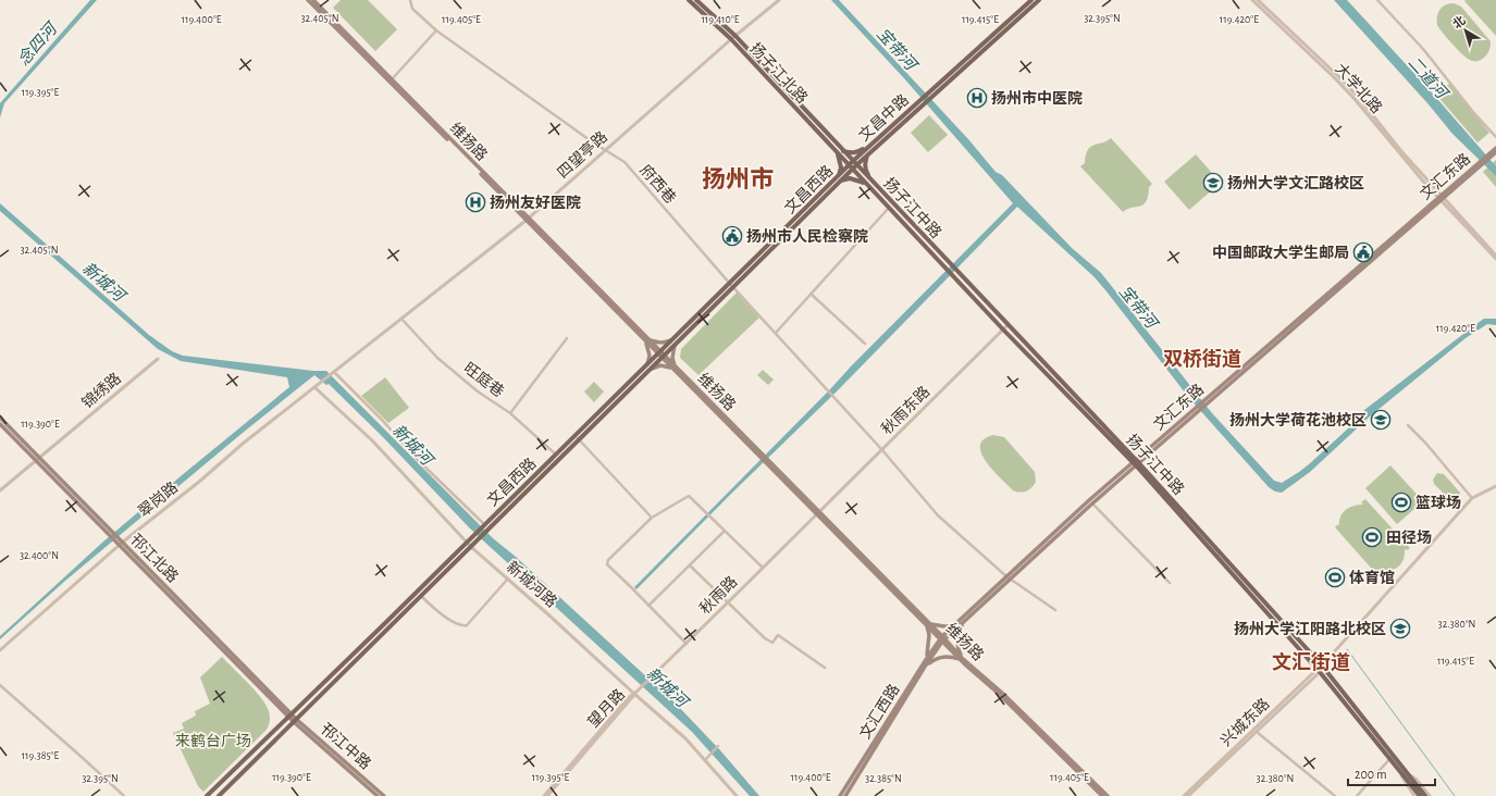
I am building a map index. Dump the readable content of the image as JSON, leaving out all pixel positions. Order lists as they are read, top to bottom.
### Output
{
  "streets": {
    "main road": [
      "扬子江北路",
      "文昌中路",
      "维扬路",
      "文汇东路",
      "文昌西路",
      "扬子江中路",
      "邗江北路",
      "文汇西路",
      "邗江中路"
    ],
    "street": [
      "大学北路",
      "四望亭路",
      "府西巷",
      "旺庭巷",
      "锦绣路",
      "秋雨东路",
      "翠岗路",
      "新城河路",
      "秋雨路",
      "望月路",
      "兴城东路"
    ]
  },
  "crossings": [
    ["扬子江北路", "文昌中路"],
    ["扬子江北路", "四望亭路"],
    ["扬子江北路", "文昌西路"],
    ["扬子江北路", "扬子江中路"],
    ["大学北路", "文汇东路"],
    ["文昌中路", "文昌西路"],
    ["文昌中路", "扬子江中路"],
    ["维扬路", "四望亭路"],
    ["维扬路", "文汇东路"],
    ["维扬路", "文昌西路"],
    ["维扬路", "秋雨东路"],
    ["维扬路", "秋雨路"],
    ["维扬路", "文汇西路"],
    ["四望亭路", "府西巷"],
    ["四望亭路", "旺庭巷"],
    ["四望亭路", "翠岗路"],
    ["四望亭路", "新城河路"],
    ["文汇东路", "府西巷"],
    ["文汇东路", "扬子江中路"],
    ["文汇东路", "文汇西路"],
    ["府西巷", "文昌西路"],
    ["府西巷", "秋雨东路"],
    ["文昌西路", "扬子江中路"],
    ["文昌西路", "旺庭巷"],
    ["文昌西路", "邗江北路"],
    ["文昌西路", "新城河路"],
    ["文昌西路", "邗江中路"],
    ["扬子江中路", "秋雨东路"],
    ["扬子江中路", "兴城东路"],
    ["锦绣路", "邗江北路"],
    ["秋雨东路", "秋雨路"],
    ["翠岗路", "邗江北路"],
    ["翠岗路", "新城河路"],
    ["邗江北路", "邗江中路"],
    ["新城河路", "秋雨路"],
    ["新城河路", "望月路"],
    ["秋雨路", "望月路"]
  ],
  "districts": ["扬州市", "双桥街道", "文汇街道"],
  "water": [
    "念四河",
    "宝带河",
    "二道河",
    "新城河"
  ],
  "parks": ["来鹤台广场"],
  "places": {
    "hospital": ["扬州市中医院", "扬州友好医院"],
    "school or university": ["扬州大学文汇路校区", "扬州大学荷花池校区", "扬州大学江阳路北校区"],
    "public building": ["扬州市人民检察院", "中国邮政大学生邮局"],
    "sports": ["篮球场", "田径场", "体育馆"]
  },
  "scale_bar": "200 m",
  "north": "top left",
  "coordinates": [
    "32.405°N",
    "32.395°N",
    "119.400°E",
    "119.405°E",
    "119.410°E",
    "119.415°E",
    "119.420°E",
    "119.395°E",
    "119.390°E",
    "32.400°N",
    "32.380°N",
    "119.385°E",
    "32.385°N"
  ]
}
